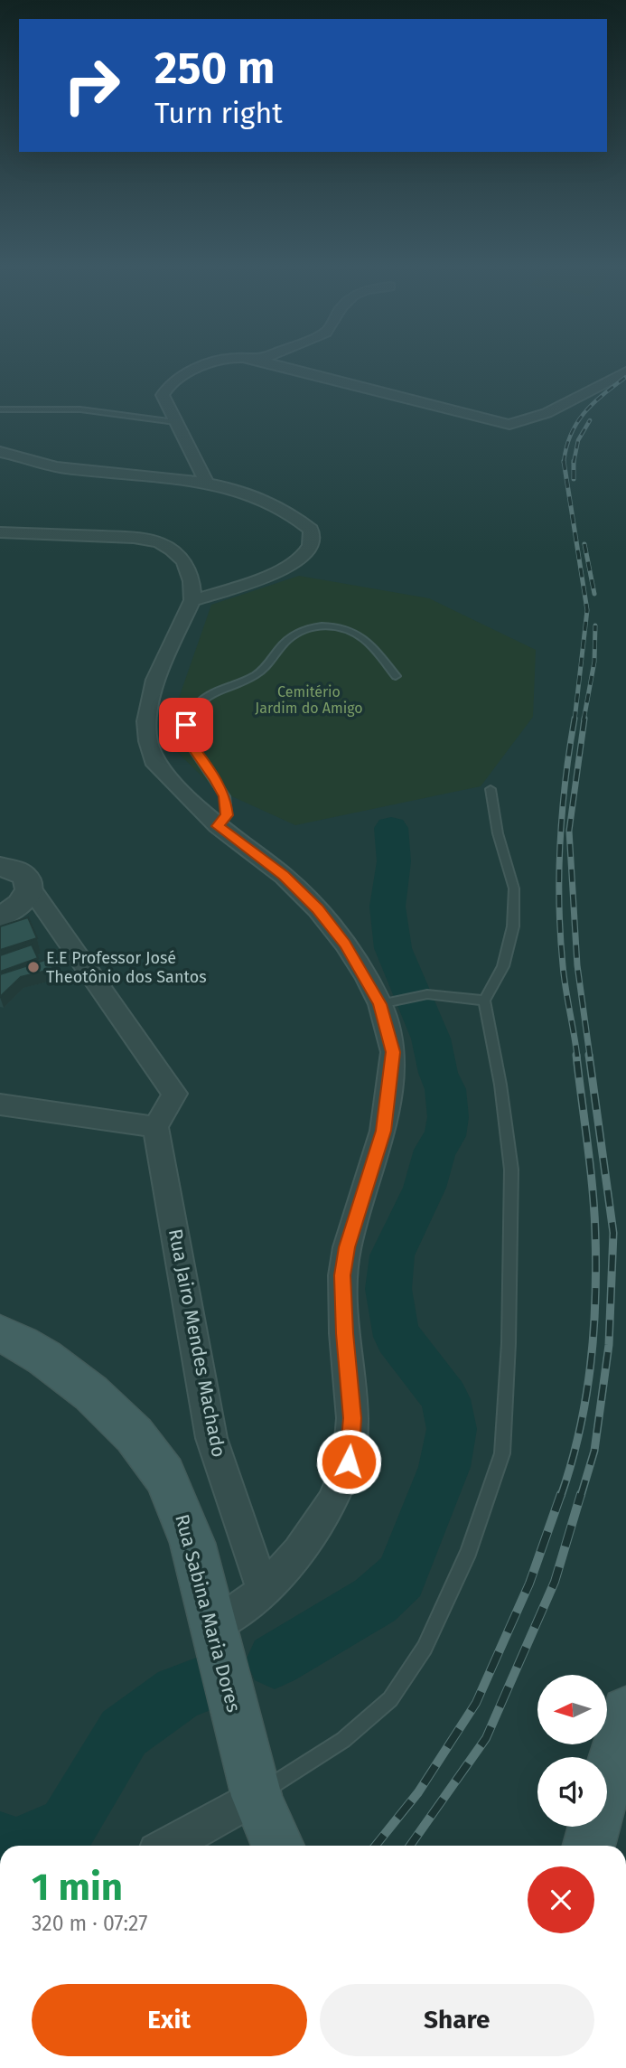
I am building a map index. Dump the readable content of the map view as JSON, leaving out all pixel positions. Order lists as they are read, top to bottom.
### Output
{
  "streets": {
    "main road": ["Rua Sabina Maria Dores"],
    "street": ["Rua Jairo Mendes Machado"]
  },
  "parks": ["Cemitério Jardim do Amigo"],
  "places": ["E.E Professor José Theotônio dos Santos"],
  "north": "left",
  "page": {
    "turn": ["250 m", "Turn right"],
    "heading": ["1 min", "320 m · 07:27"],
    "buttons": ["Exit", "Share"]
  }
}
